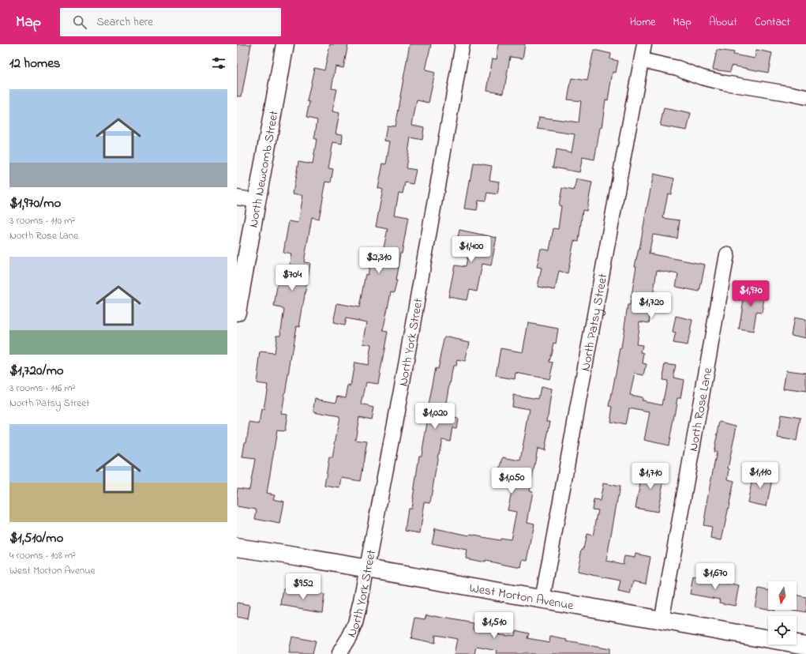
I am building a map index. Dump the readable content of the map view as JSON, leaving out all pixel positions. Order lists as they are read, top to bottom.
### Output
{
  "streets": {
    "main road": ["North Newcomb Street", "West Morton Avenue"],
    "street": ["North Patsy Street", "North York Street", "North Rose Lane"]
  },
  "crossings": [
    ["North Patsy Street", "West Morton Avenue"],
    ["North York Street", "West Morton Avenue"],
    ["North Rose Lane", "West Morton Avenue"]
  ],
  "north": "bottom",
  "page": {
    "header": "Map",
    "search": "Search here",
    "nav": [
      "Home",
      "Map",
      "About",
      "Contact"
    ],
    "heading": "12 homes",
    "list": [
      {
        "name": "$1,970/mo",
        "note": "3 rooms · 110 m² · North Rose Lane"
      },
      {
        "name": "$1,720/mo",
        "note": "3 rooms · 116 m² · North Patsy Street"
      },
      {
        "name": "$1,510/mo",
        "note": "4 rooms · 108 m² · West Morton Avenue"
      }
    ],
    "price": [
      "$1,400",
      "$2,310",
      "$704",
      "$1,970",
      "$1,720",
      "$1,020",
      "$1,110",
      "$1,710",
      "$1,050",
      "$1,670",
      "$952",
      "$1,510"
    ]
  }
}
